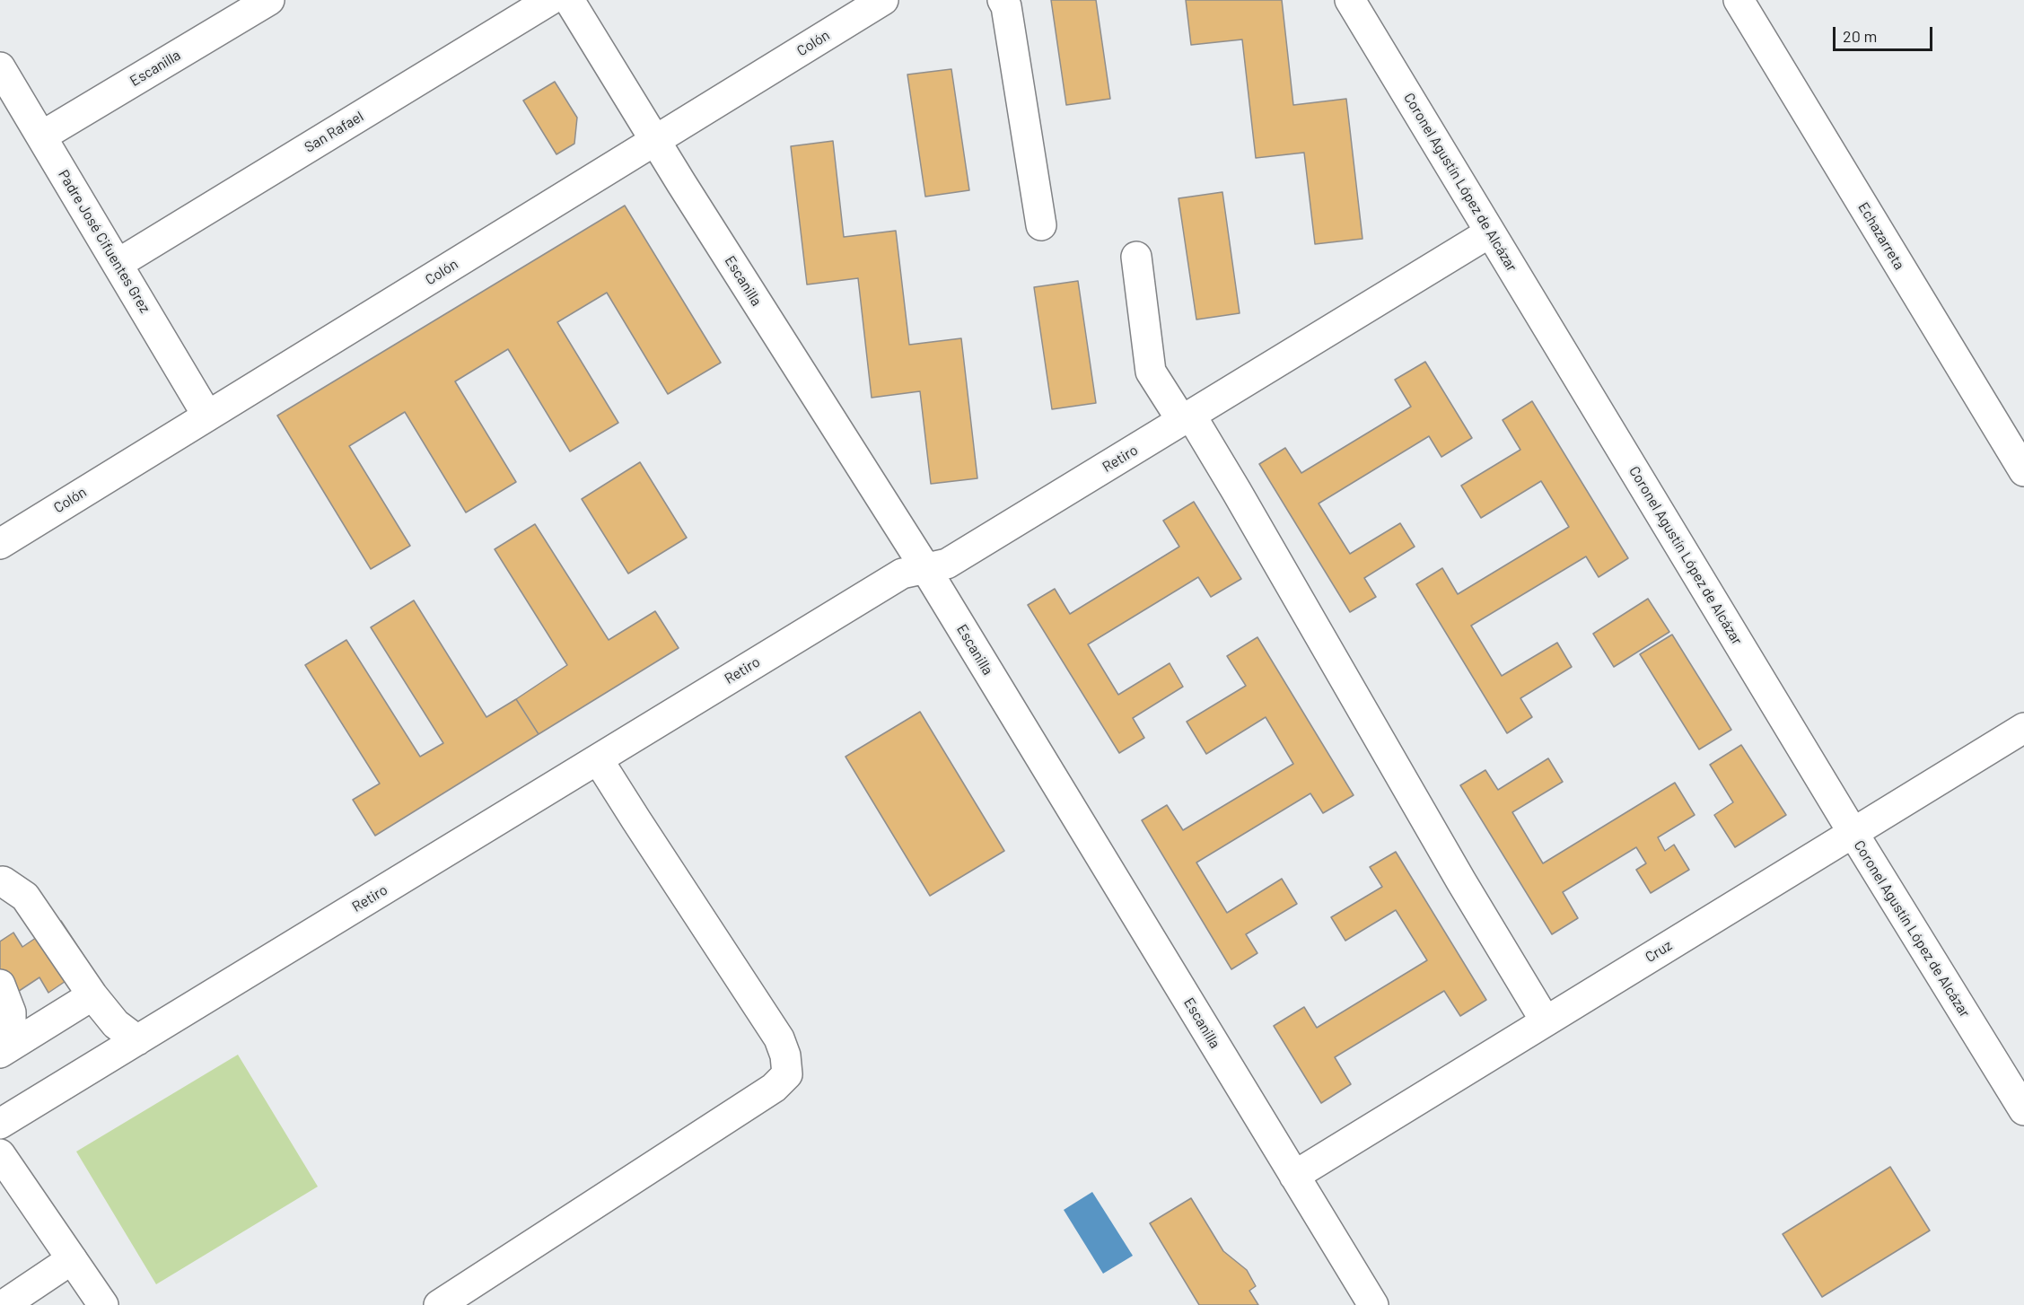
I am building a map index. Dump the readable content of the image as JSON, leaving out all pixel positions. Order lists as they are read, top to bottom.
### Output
{
  "streets": {
    "street": [
      "Colón",
      "Escanilla",
      "San Rafael",
      "Coronel Agustín López de Alcázar",
      "Echazarreta",
      "Padre José Cifuentes Grez",
      "Retiro",
      "Cruz"
    ]
  },
  "crossings": [
    ["Colón", "Escanilla"],
    ["Colón", "Padre José Cifuentes Grez"],
    ["Escanilla", "Padre José Cifuentes Grez"],
    ["Escanilla", "Retiro"],
    ["Escanilla", "Cruz"],
    ["San Rafael", "Padre José Cifuentes Grez"],
    ["Coronel Agustín López de Alcázar", "Retiro"],
    ["Coronel Agustín López de Alcázar", "Cruz"]
  ],
  "scale_bar": "20 m"
}
